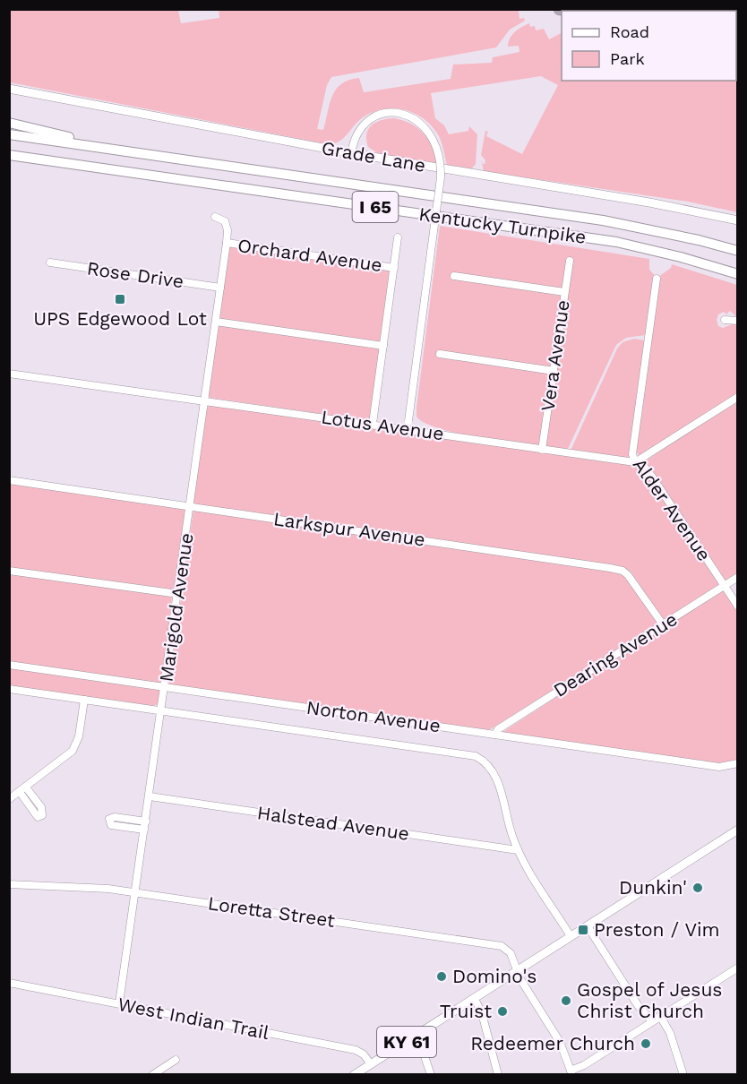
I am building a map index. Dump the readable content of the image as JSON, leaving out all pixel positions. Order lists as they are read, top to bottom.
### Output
{
  "streets": {
    "highway": ["I 65", "Kentucky Turnpike"],
    "main road": ["Grade Lane", "KY 61"],
    "street": [
      "Orchard Avenue",
      "Rose Drive",
      "Vera Avenue",
      "Lotus Avenue",
      "Alder Avenue",
      "Larkspur Avenue",
      "Marigold Avenue",
      "Dearing Avenue",
      "Norton Avenue",
      "Halstead Avenue",
      "Loretta Street",
      "West Indian Trail"
    ]
  },
  "crossings": [
    ["Orchard Avenue", "Marigold Avenue"],
    ["Rose Drive", "Marigold Avenue"],
    ["Vera Avenue", "Lotus Avenue"],
    ["Lotus Avenue", "Alder Avenue"],
    ["Lotus Avenue", "Marigold Avenue"],
    ["Alder Avenue", "Dearing Avenue"],
    ["Larkspur Avenue", "Marigold Avenue"],
    ["Larkspur Avenue", "Dearing Avenue"],
    ["Marigold Avenue", "Norton Avenue"],
    ["Marigold Avenue", "Halstead Avenue"],
    ["Marigold Avenue", "Loretta Street"],
    ["Marigold Avenue", "West Indian Trail"],
    ["Dearing Avenue", "Norton Avenue"],
    ["Norton Avenue", "Halstead Avenue"],
    ["Norton Avenue", "KY 61"],
    ["Loretta Street", "KY 61"],
    ["West Indian Trail", "KY 61"]
  ],
  "places": {
    "transit": ["UPS Edgewood Lot", "Preston / Vim"],
    "other": [
      "Dunkin'",
      "Domino's",
      "Gospel of Jesus Christ Church",
      "Truist",
      "Redeemer Church"
    ]
  },
  "legend": ["Road", "Park"]
}
